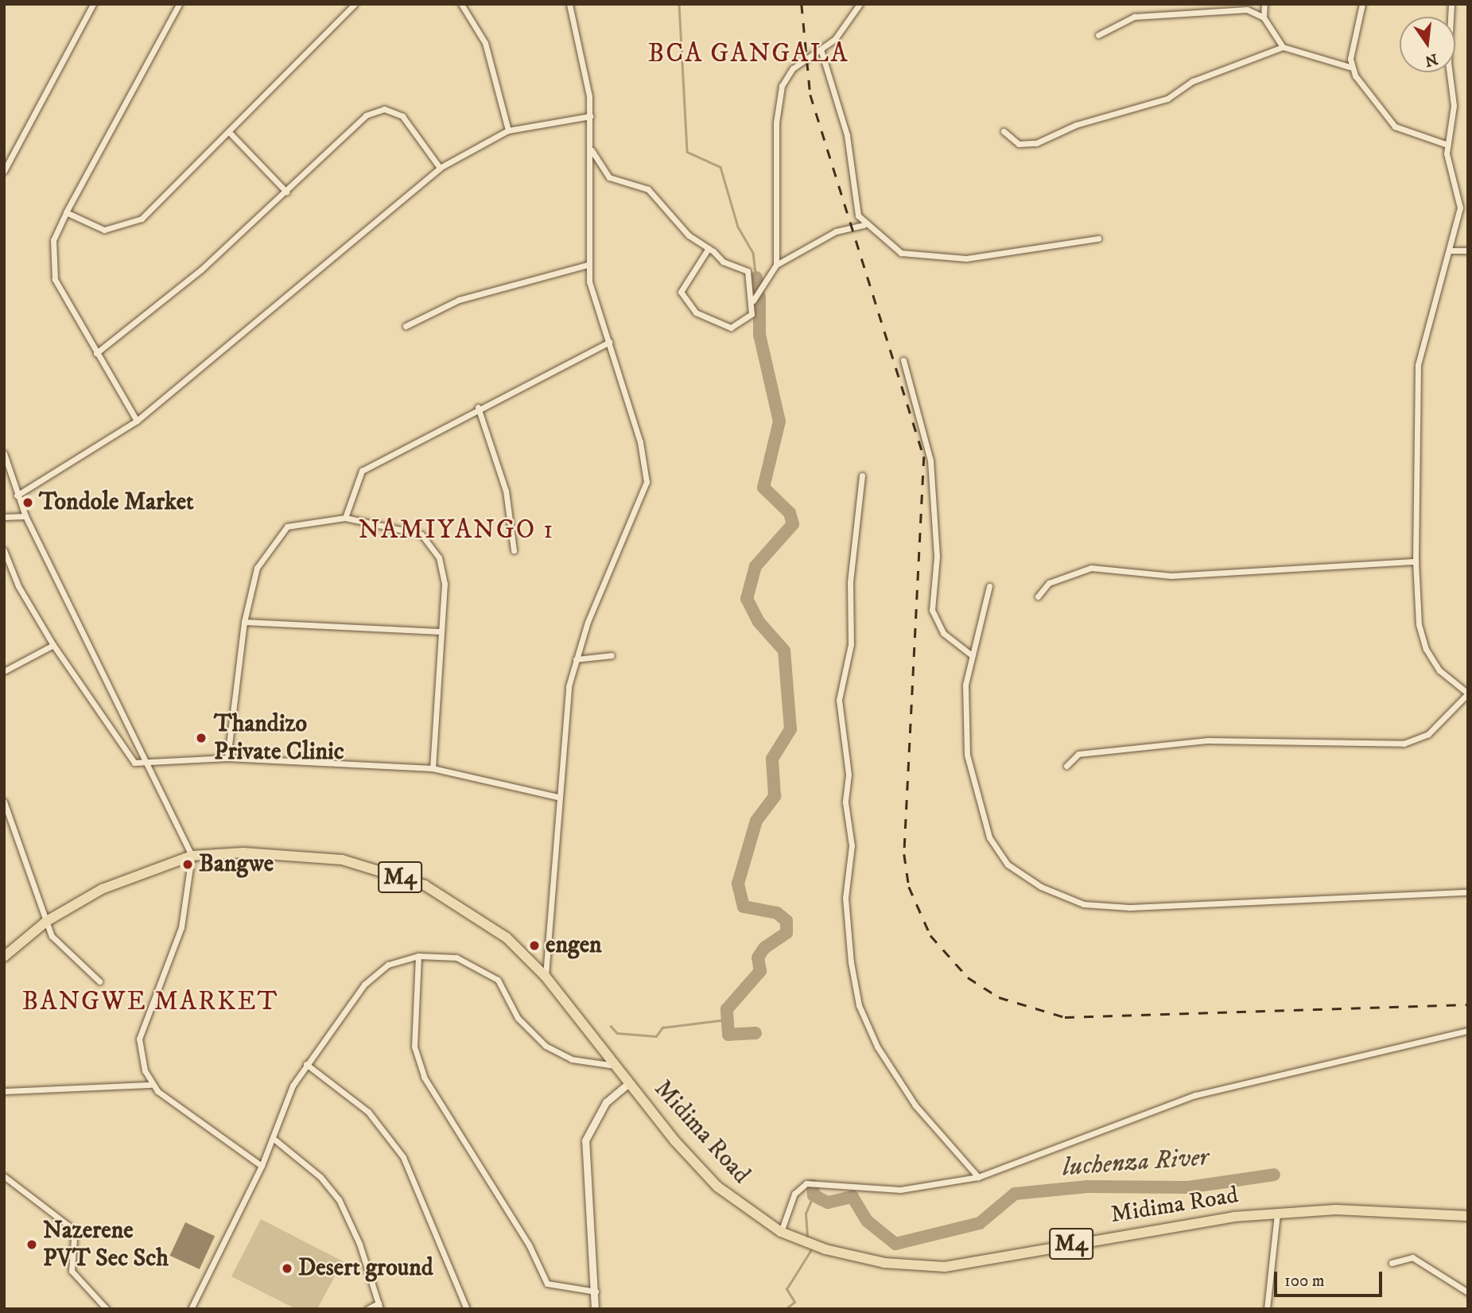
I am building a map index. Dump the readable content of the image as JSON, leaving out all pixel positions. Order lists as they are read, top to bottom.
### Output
{
  "streets": {
    "main road": ["M4", "Midima Road"]
  },
  "districts": ["BCA GANGALA", "NAMIYANGO 1", "BANGWE MARKET"],
  "water": ["luchenza River"],
  "places": [
    "Tondole Market",
    "Thandizo Private Clinic",
    "Bangwe",
    "engen",
    "Nazerene PVT Sec Sch",
    "Desert ground"
  ],
  "scale_bar": "100 m",
  "north": "bottom"
}
